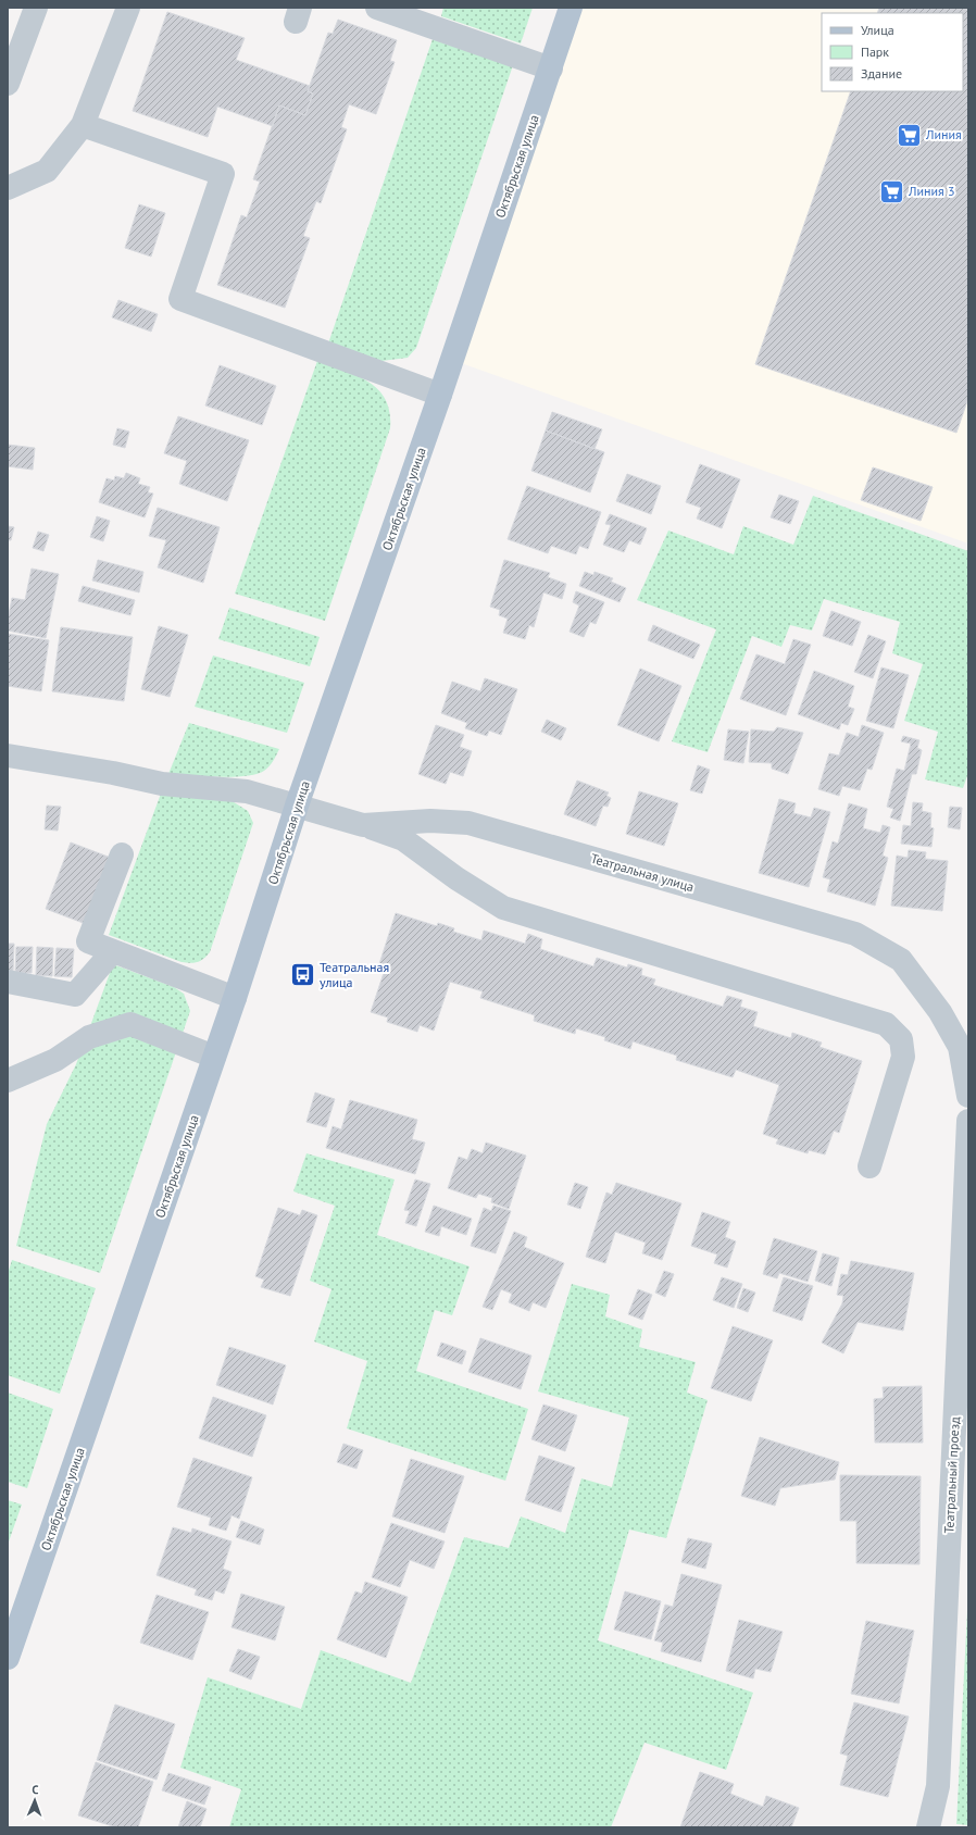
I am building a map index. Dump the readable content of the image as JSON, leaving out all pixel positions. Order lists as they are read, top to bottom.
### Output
{
  "streets": {
    "main road": ["Октябрьская улица"],
    "street": ["Театральная улица", "Театральный проезд"]
  },
  "crossings": [
    ["Октябрьская улица", "Театральная улица"]
  ],
  "places": {
    "supermarket": ["Линия", "Линия 3"],
    "bus stop": ["Театральная улица"]
  },
  "legend": ["Улица", "Парк", "Здание"],
  "north": "top"
}
